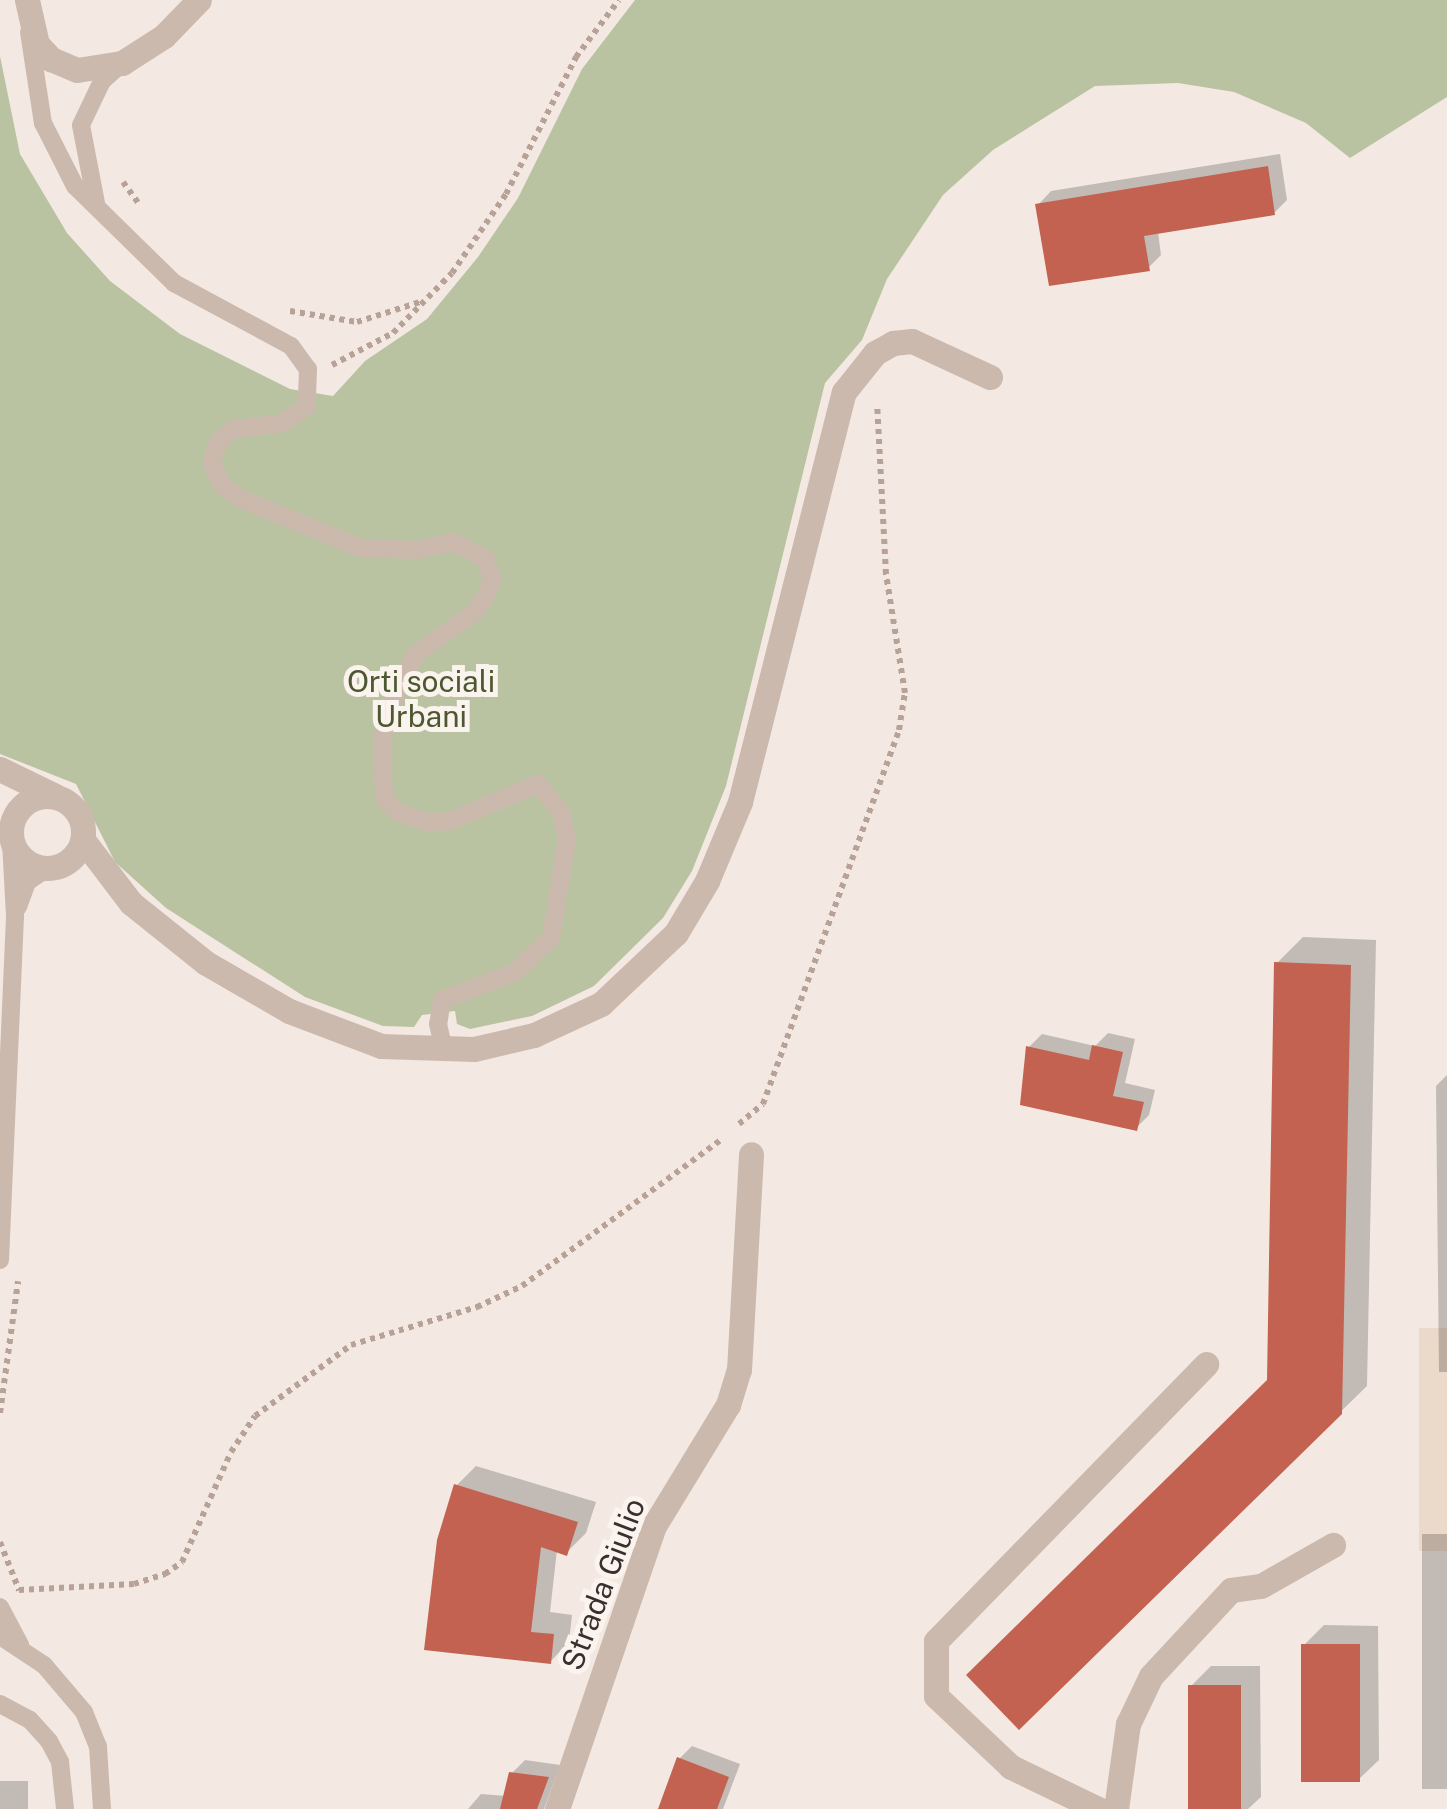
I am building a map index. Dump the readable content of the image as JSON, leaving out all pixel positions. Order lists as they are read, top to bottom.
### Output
{
  "streets": {
    "street": ["Strada Giulio"]
  },
  "parks": ["Orti sociali Urbani"]
}
